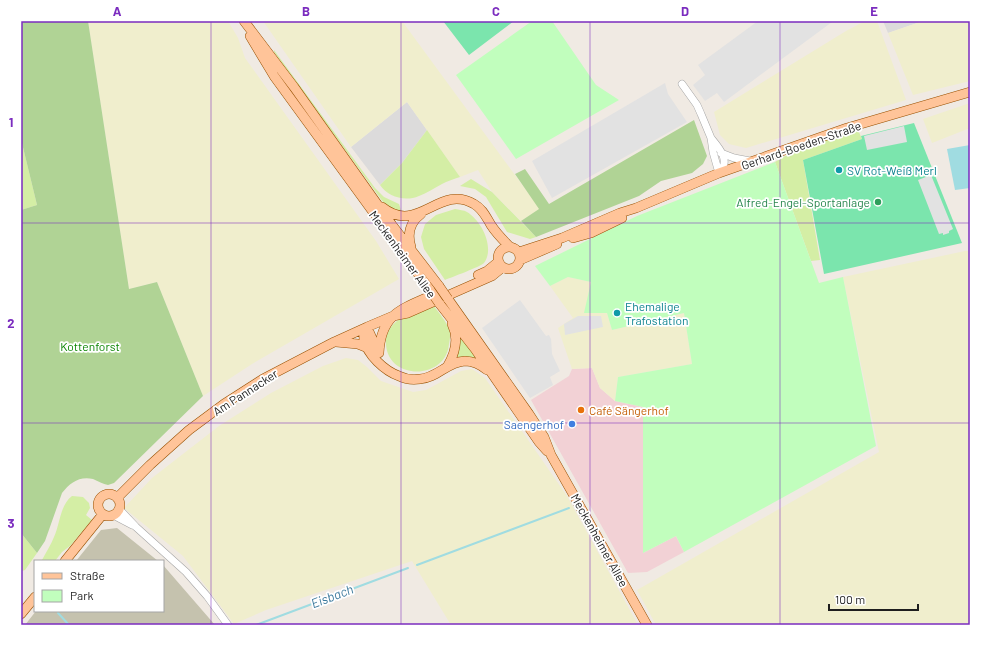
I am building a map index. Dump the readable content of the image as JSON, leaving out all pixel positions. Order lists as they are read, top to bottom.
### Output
{
  "streets": {
    "main road": ["Gerhard-Boeden-Straße", "Meckenheimer Allee", "Am Pannacker"]
  },
  "crossings": [
    ["Gerhard-Boeden-Straße", "Am Pannacker"]
  ],
  "water": ["Eisbach"],
  "parks": ["Kottenforst"],
  "places": [
    "SV Rot-Weiß Merl",
    "Alfred-Engel-Sportanlage",
    "Ehemalige Trafostation",
    "Café Sängerhof",
    "Saengerhof"
  ],
  "legend": ["Straße", "Park"],
  "scale_bar": "100 m",
  "grid": {
    "columns": [
      "A",
      "B",
      "C",
      "D",
      "E"
    ],
    "rows": ["1", "2", "3"]
  }
}
